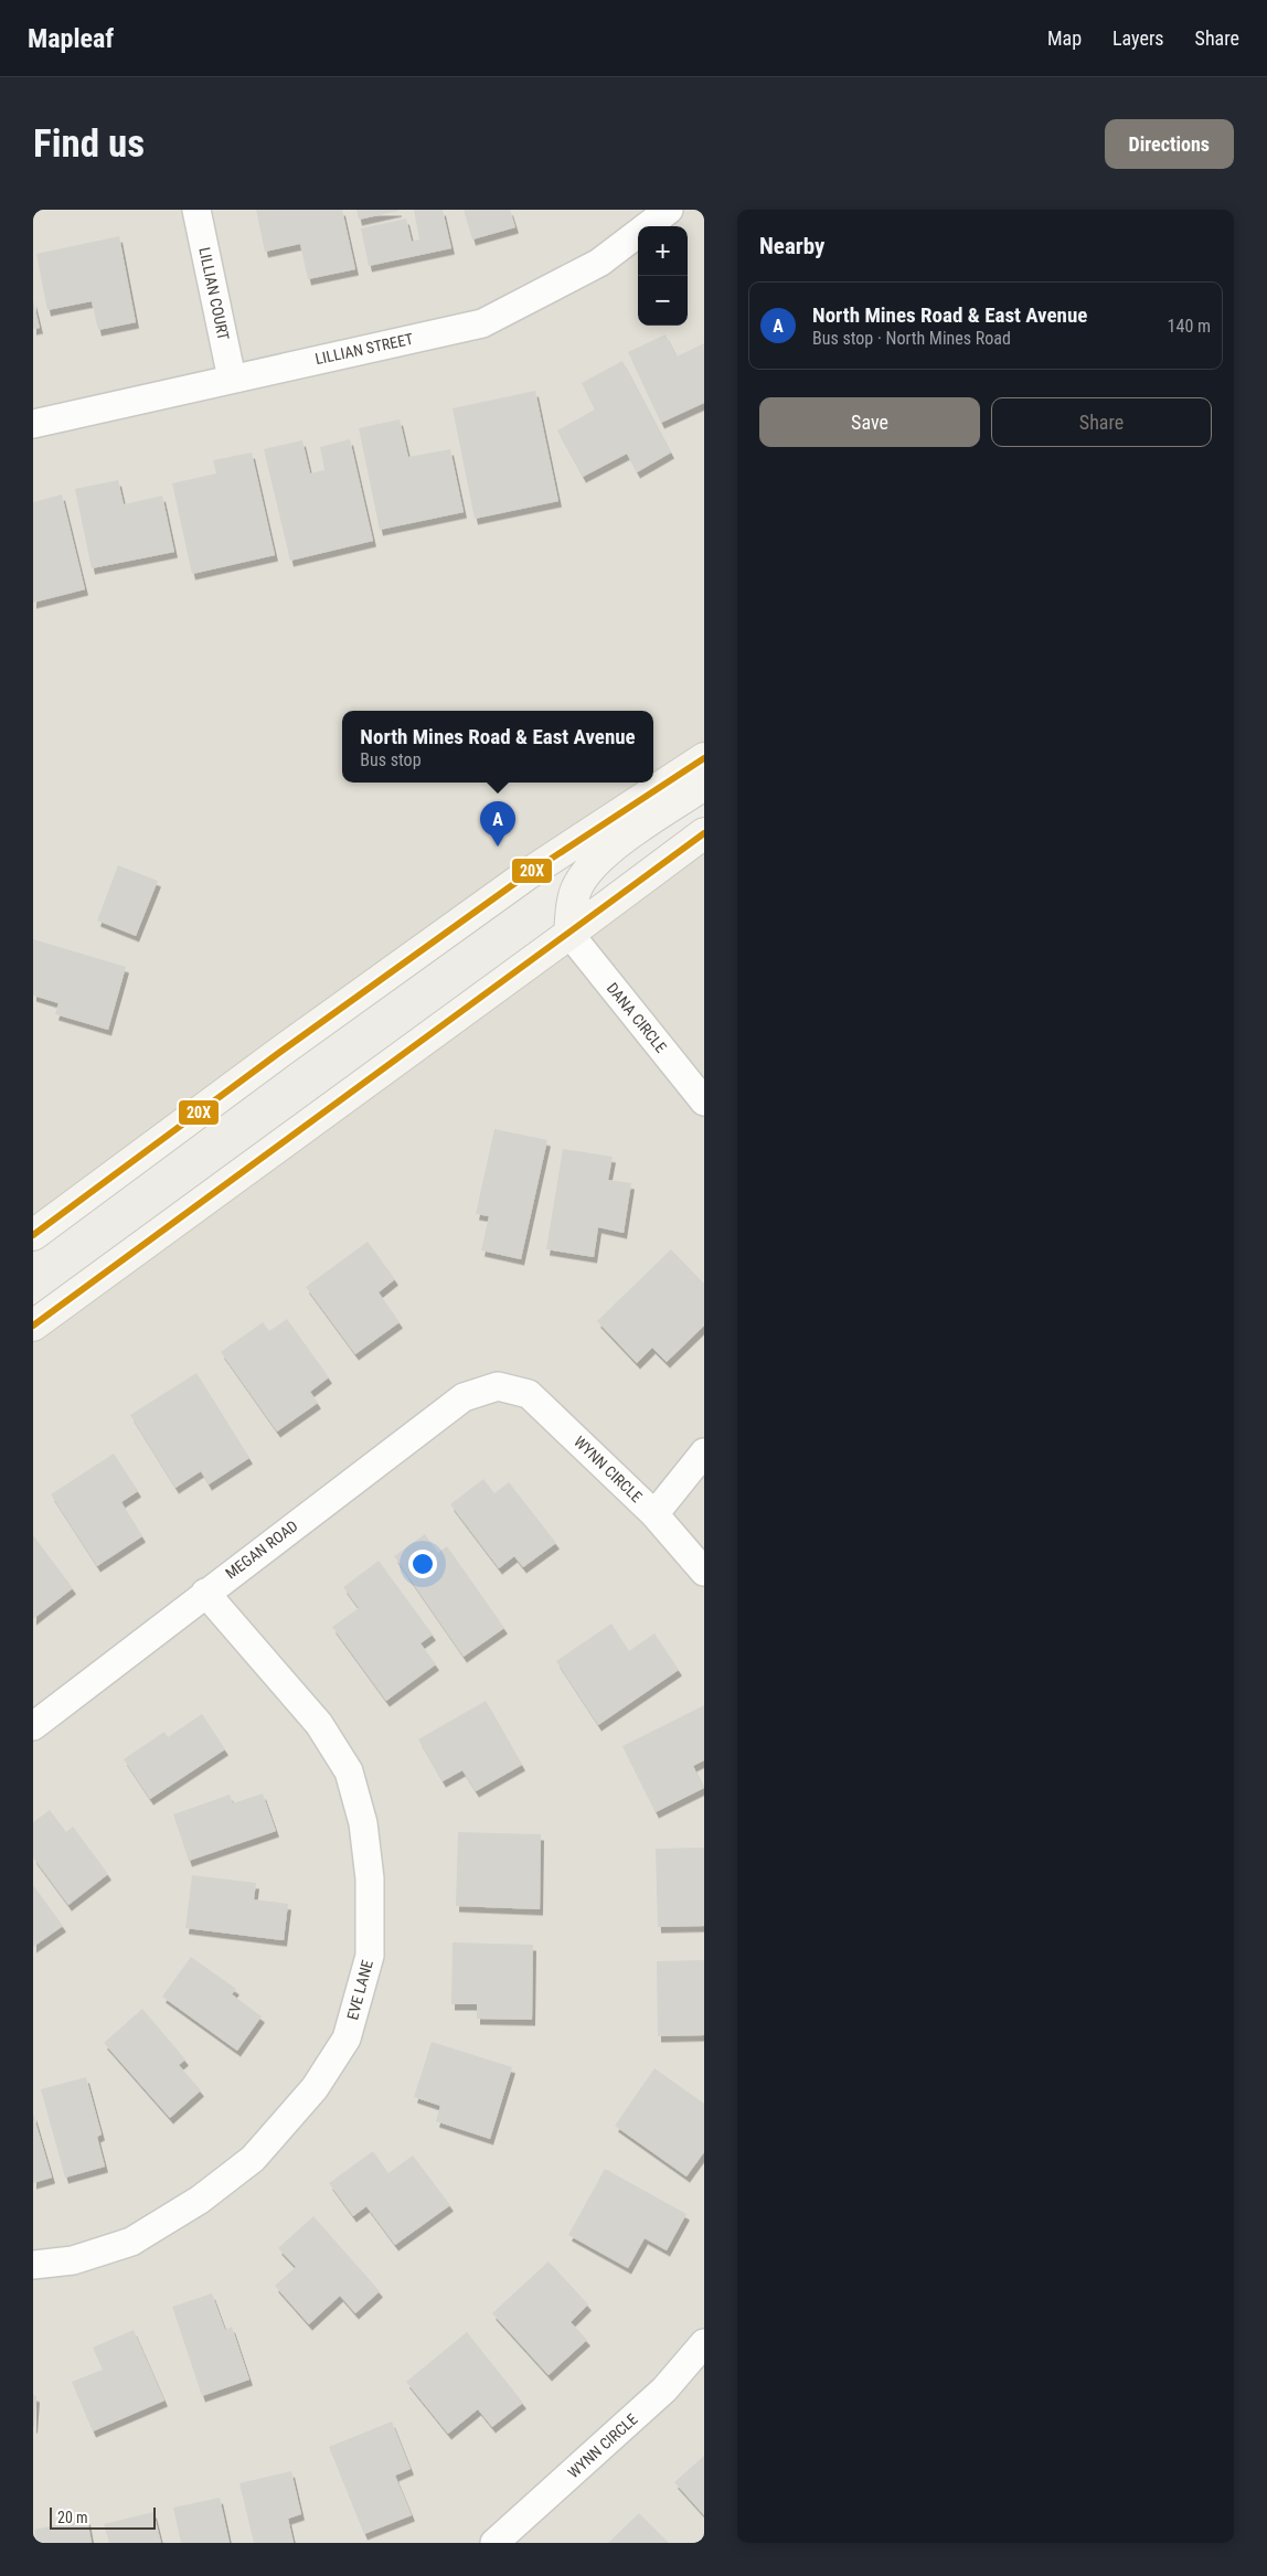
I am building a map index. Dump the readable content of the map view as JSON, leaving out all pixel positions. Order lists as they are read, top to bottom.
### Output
{
  "streets": {
    "street": [
      "LILLIAN COURT",
      "LILLIAN STREET",
      "DANA CIRCLE",
      "WYNN CIRCLE",
      "MEGAN ROAD",
      "EVE LANE"
    ]
  },
  "crossings": [
    ["LILLIAN COURT", "LILLIAN STREET"],
    ["WYNN CIRCLE", "MEGAN ROAD"],
    ["MEGAN ROAD", "EVE LANE"]
  ],
  "lines": ["transit line 20X"],
  "scale_bar": "20 m",
  "page": {
    "header": "Mapleaf",
    "nav": ["Map", "Layers", "Share"],
    "buttons": [
      "Directions",
      ["Save", "Share"]
    ],
    "title": "Find us",
    "heading": "Nearby",
    "map_buttons": ["+", "−"],
    "list": [
      {
        "mark": "A",
        "name": "North Mines Road & East Avenue",
        "note": "Bus stop · North Mines Road",
        "value": "140 m"
      }
    ],
    "popup": ["North Mines Road & East Avenue", "Bus stop"],
    "pins": "A",
    "scale": "20 m"
  }
}
